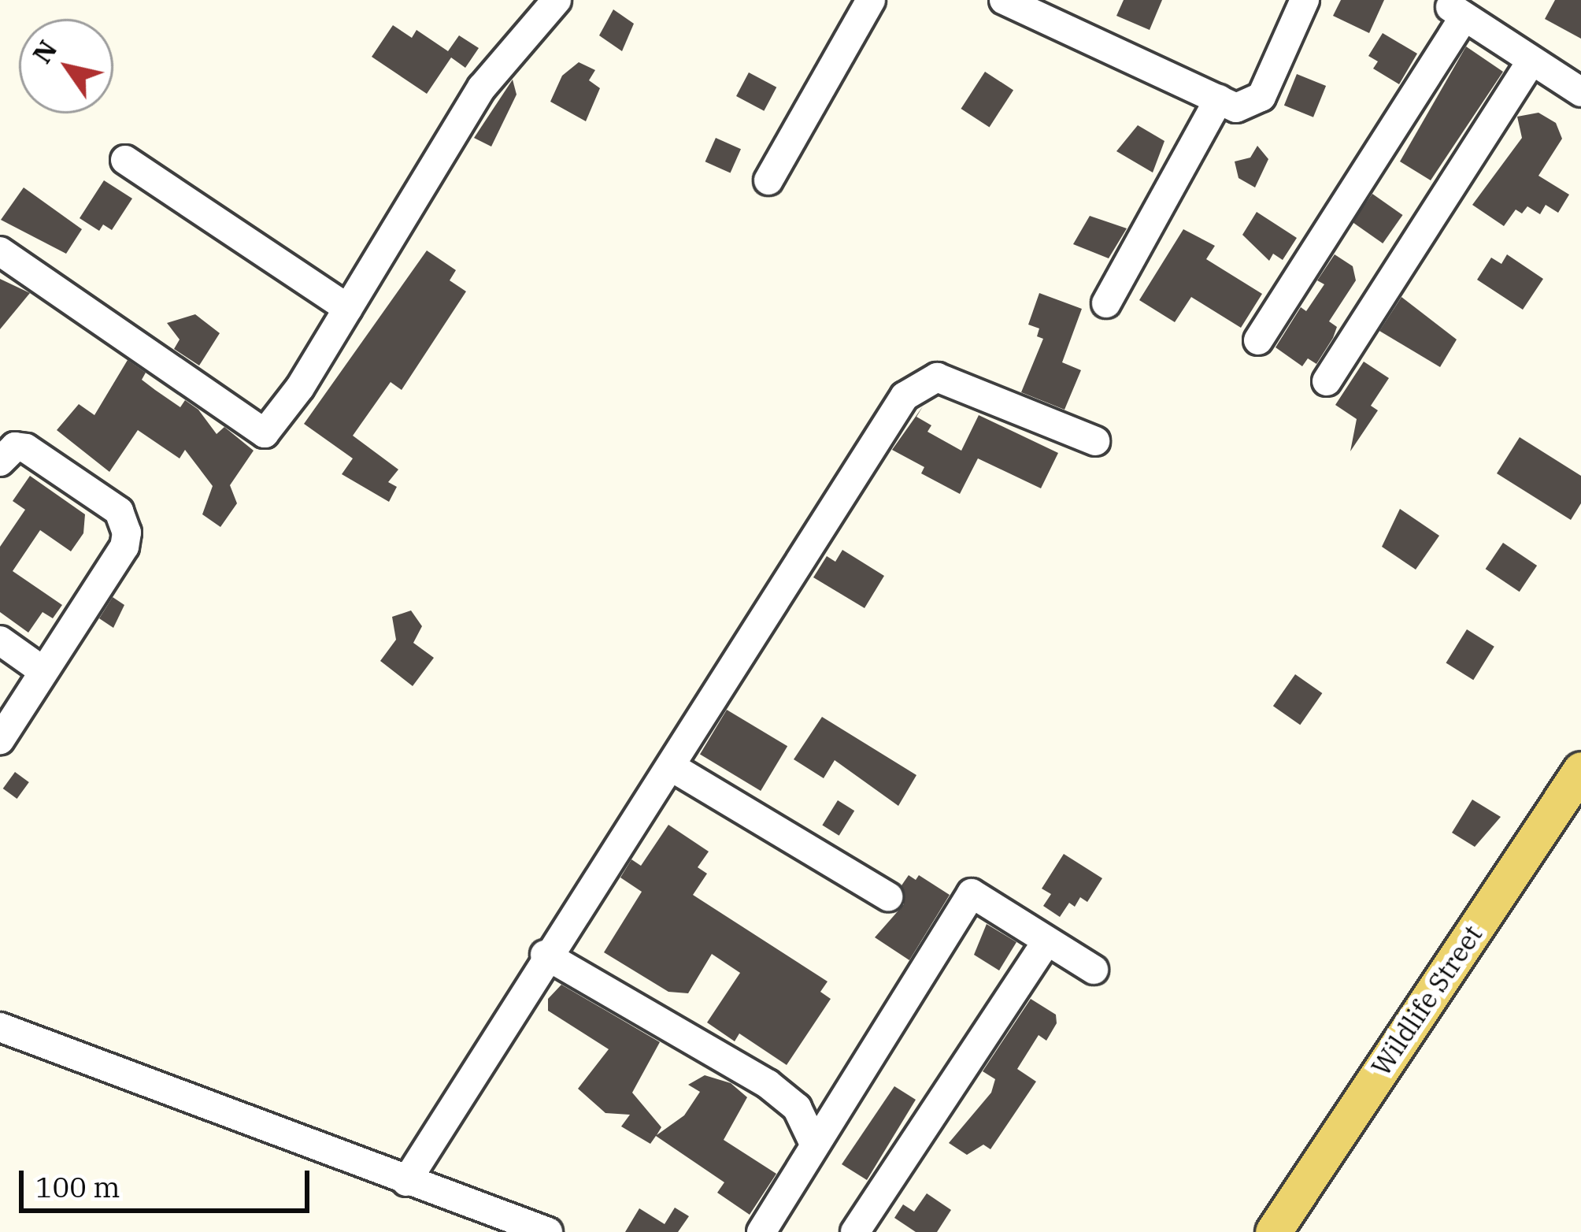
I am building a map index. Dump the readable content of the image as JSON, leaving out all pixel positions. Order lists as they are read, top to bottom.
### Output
{
  "streets": {
    "main road": ["Wildlife Street"]
  },
  "scale_bar": "100 m",
  "north": "top left"
}
